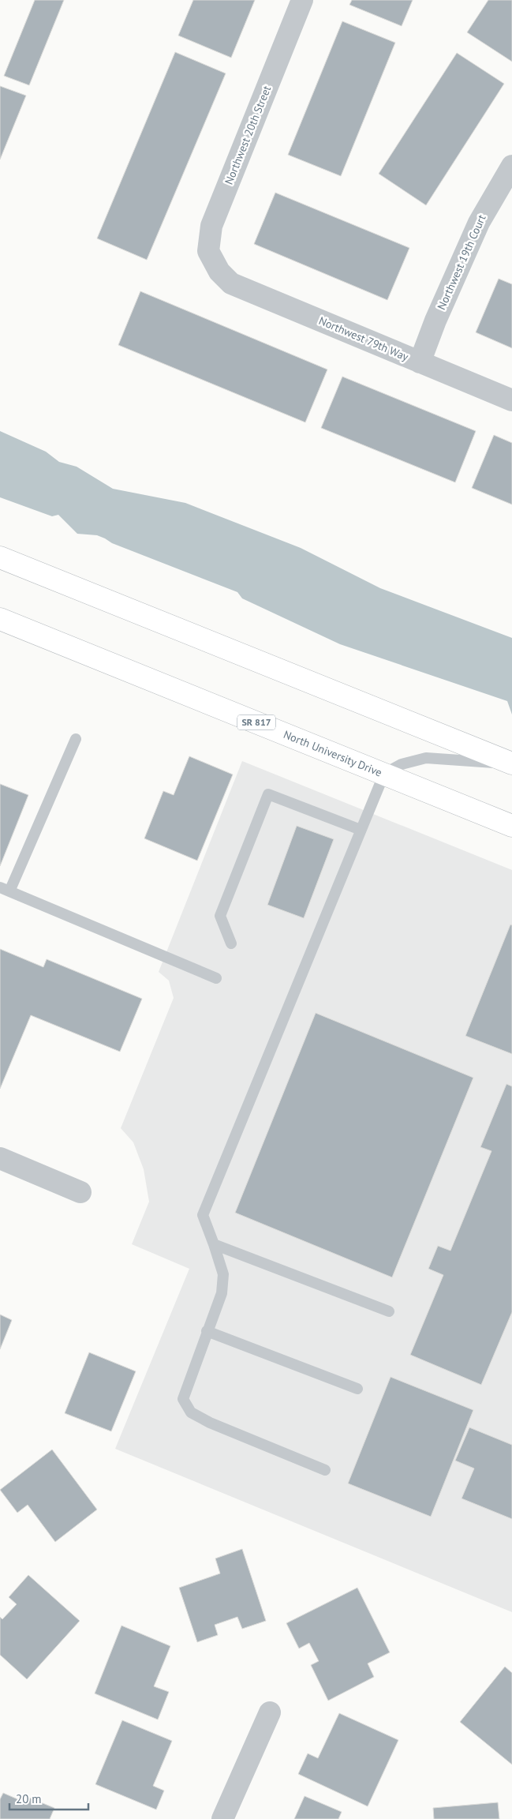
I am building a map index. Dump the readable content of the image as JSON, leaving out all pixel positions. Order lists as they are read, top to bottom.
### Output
{
  "streets": {
    "main road": ["SR 817", "North University Drive"],
    "street": ["Northwest 20th Street", "Northwest 19th Court", "Northwest 79th Way"]
  },
  "crossings": [
    ["Northwest 20th Street", "Northwest 79th Way"],
    ["Northwest 19th Court", "Northwest 79th Way"]
  ],
  "scale_bar": "20 m"
}
